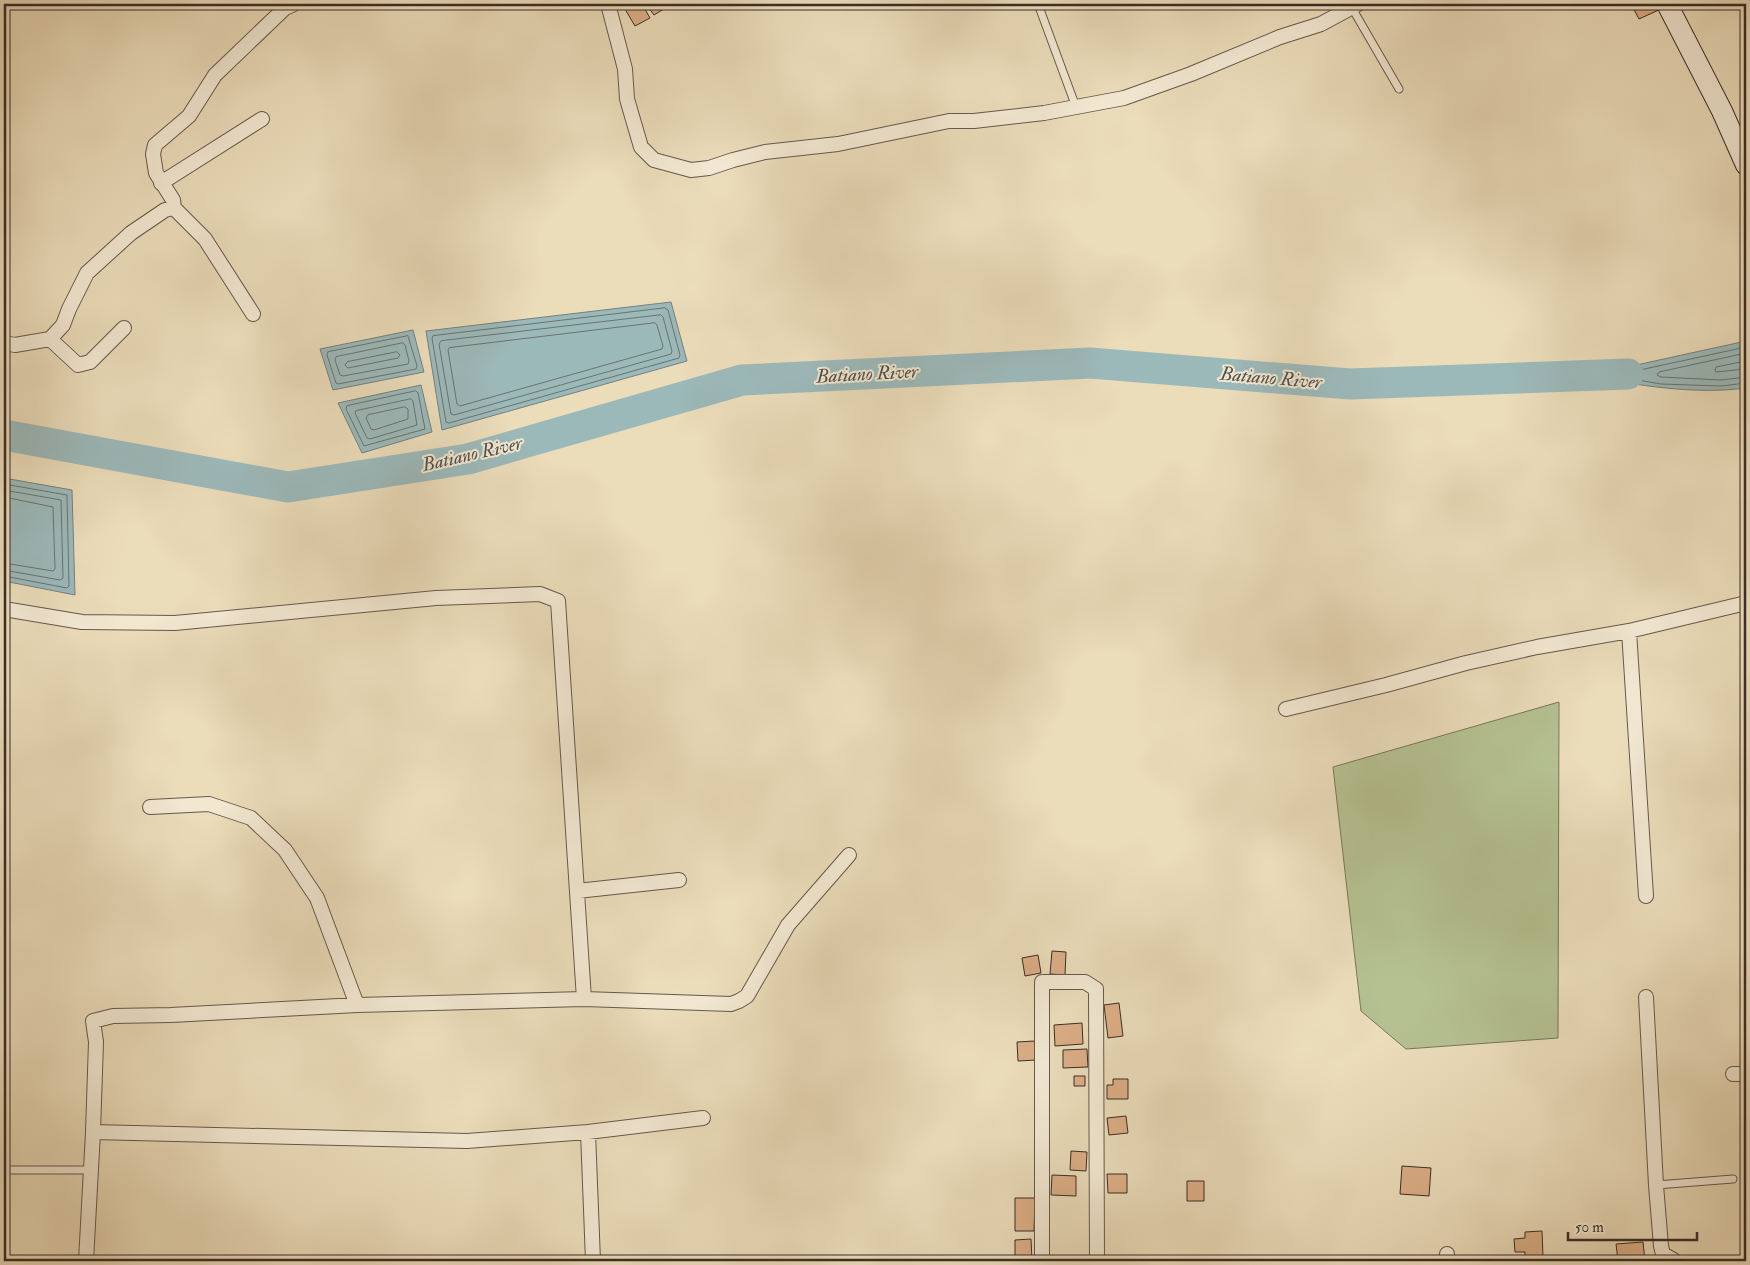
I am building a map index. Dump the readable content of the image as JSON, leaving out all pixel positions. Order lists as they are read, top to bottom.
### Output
{
  "water": ["Batiano River"],
  "scale_bar": "50 m"
}
